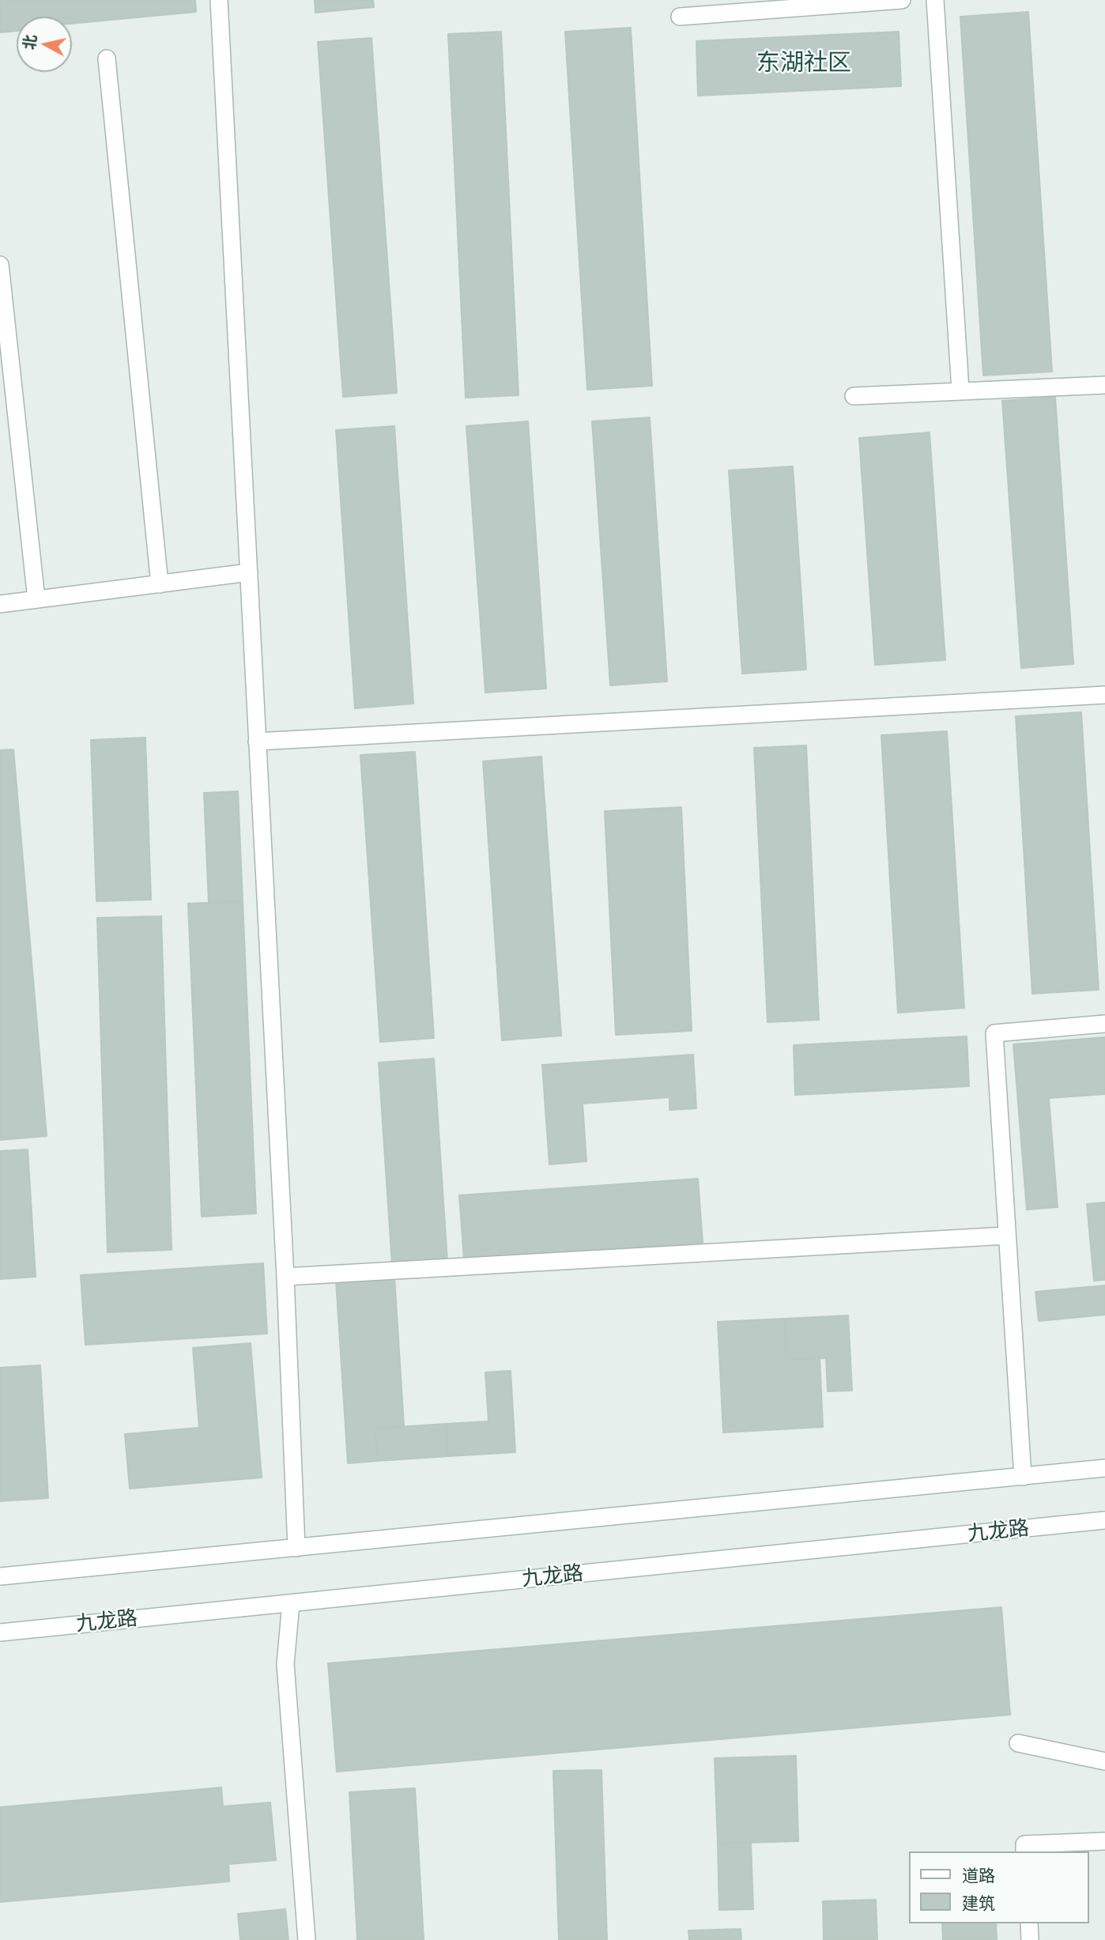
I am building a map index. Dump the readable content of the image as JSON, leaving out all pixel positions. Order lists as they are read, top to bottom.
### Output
{
  "streets": {
    "street": ["九龙路"]
  },
  "districts": ["东湖社区"],
  "legend": ["道路", "建筑"],
  "north": "left"
}
